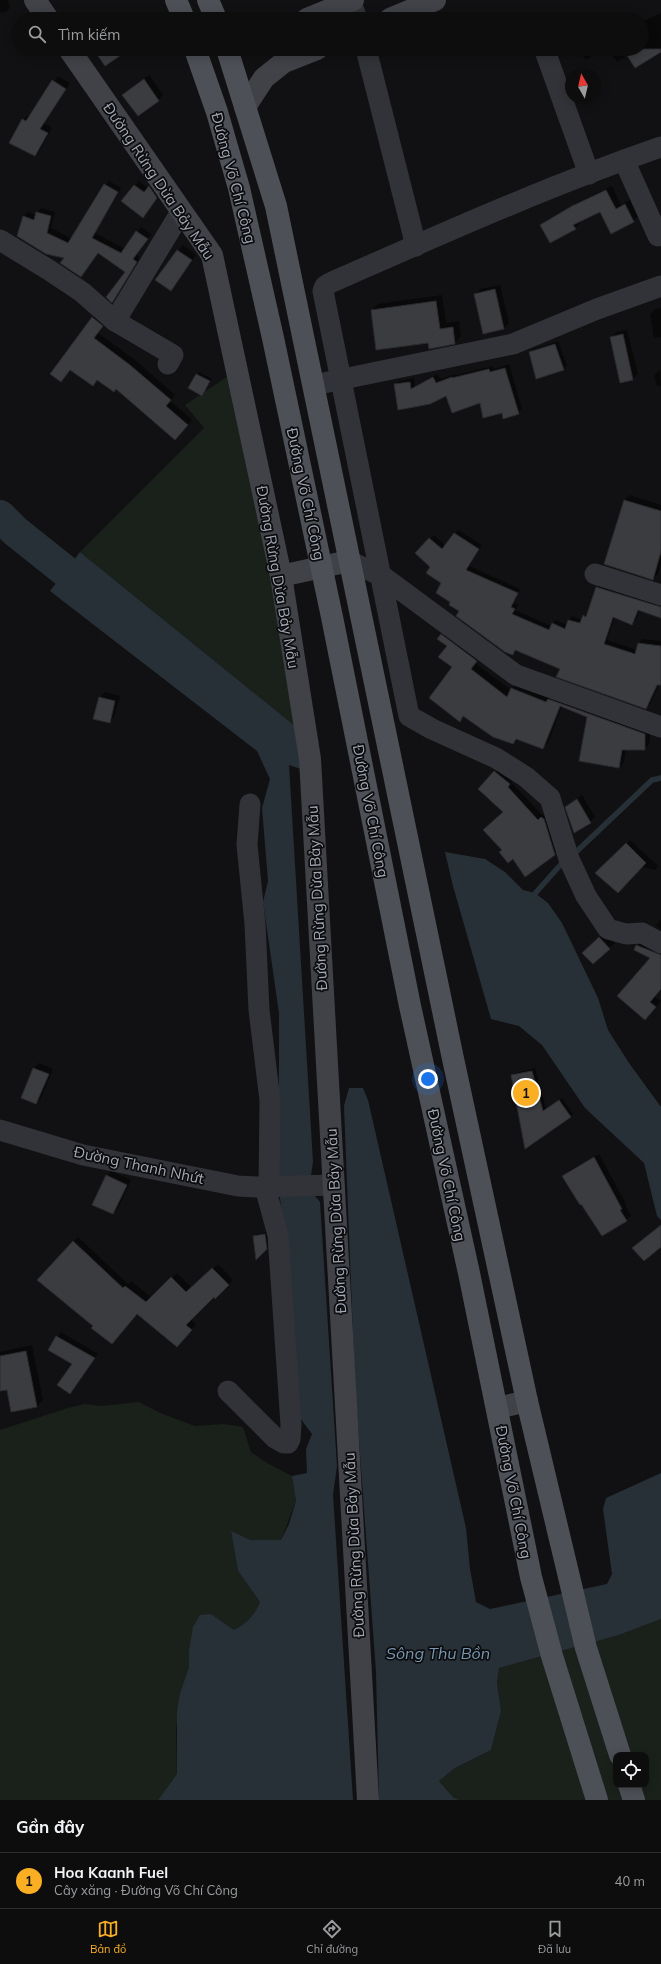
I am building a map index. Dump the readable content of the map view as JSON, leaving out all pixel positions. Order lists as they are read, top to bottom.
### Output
{
  "streets": {
    "main road": ["Đường Võ Chí Công"],
    "street": ["Đường Rừng Dừa Bảy Mẫu", "Đường Thanh Nhứt"]
  },
  "crossings": [
    ["Đường Rừng Dừa Bảy Mẫu", "Đường Thanh Nhứt"]
  ],
  "water": ["Sông Thu Bồn"],
  "north": "top",
  "page": {
    "search": "Tìm kiếm",
    "pins": "1",
    "heading": "Gần đây",
    "list": [
      {
        "mark": "1",
        "name": "Hoa Kaanh Fuel",
        "note": "Cây xăng · Đường Võ Chí Công",
        "value": "40 m"
      }
    ],
    "nav": ["Bản đồ", "Chỉ đường", "Đã lưu"]
  }
}
